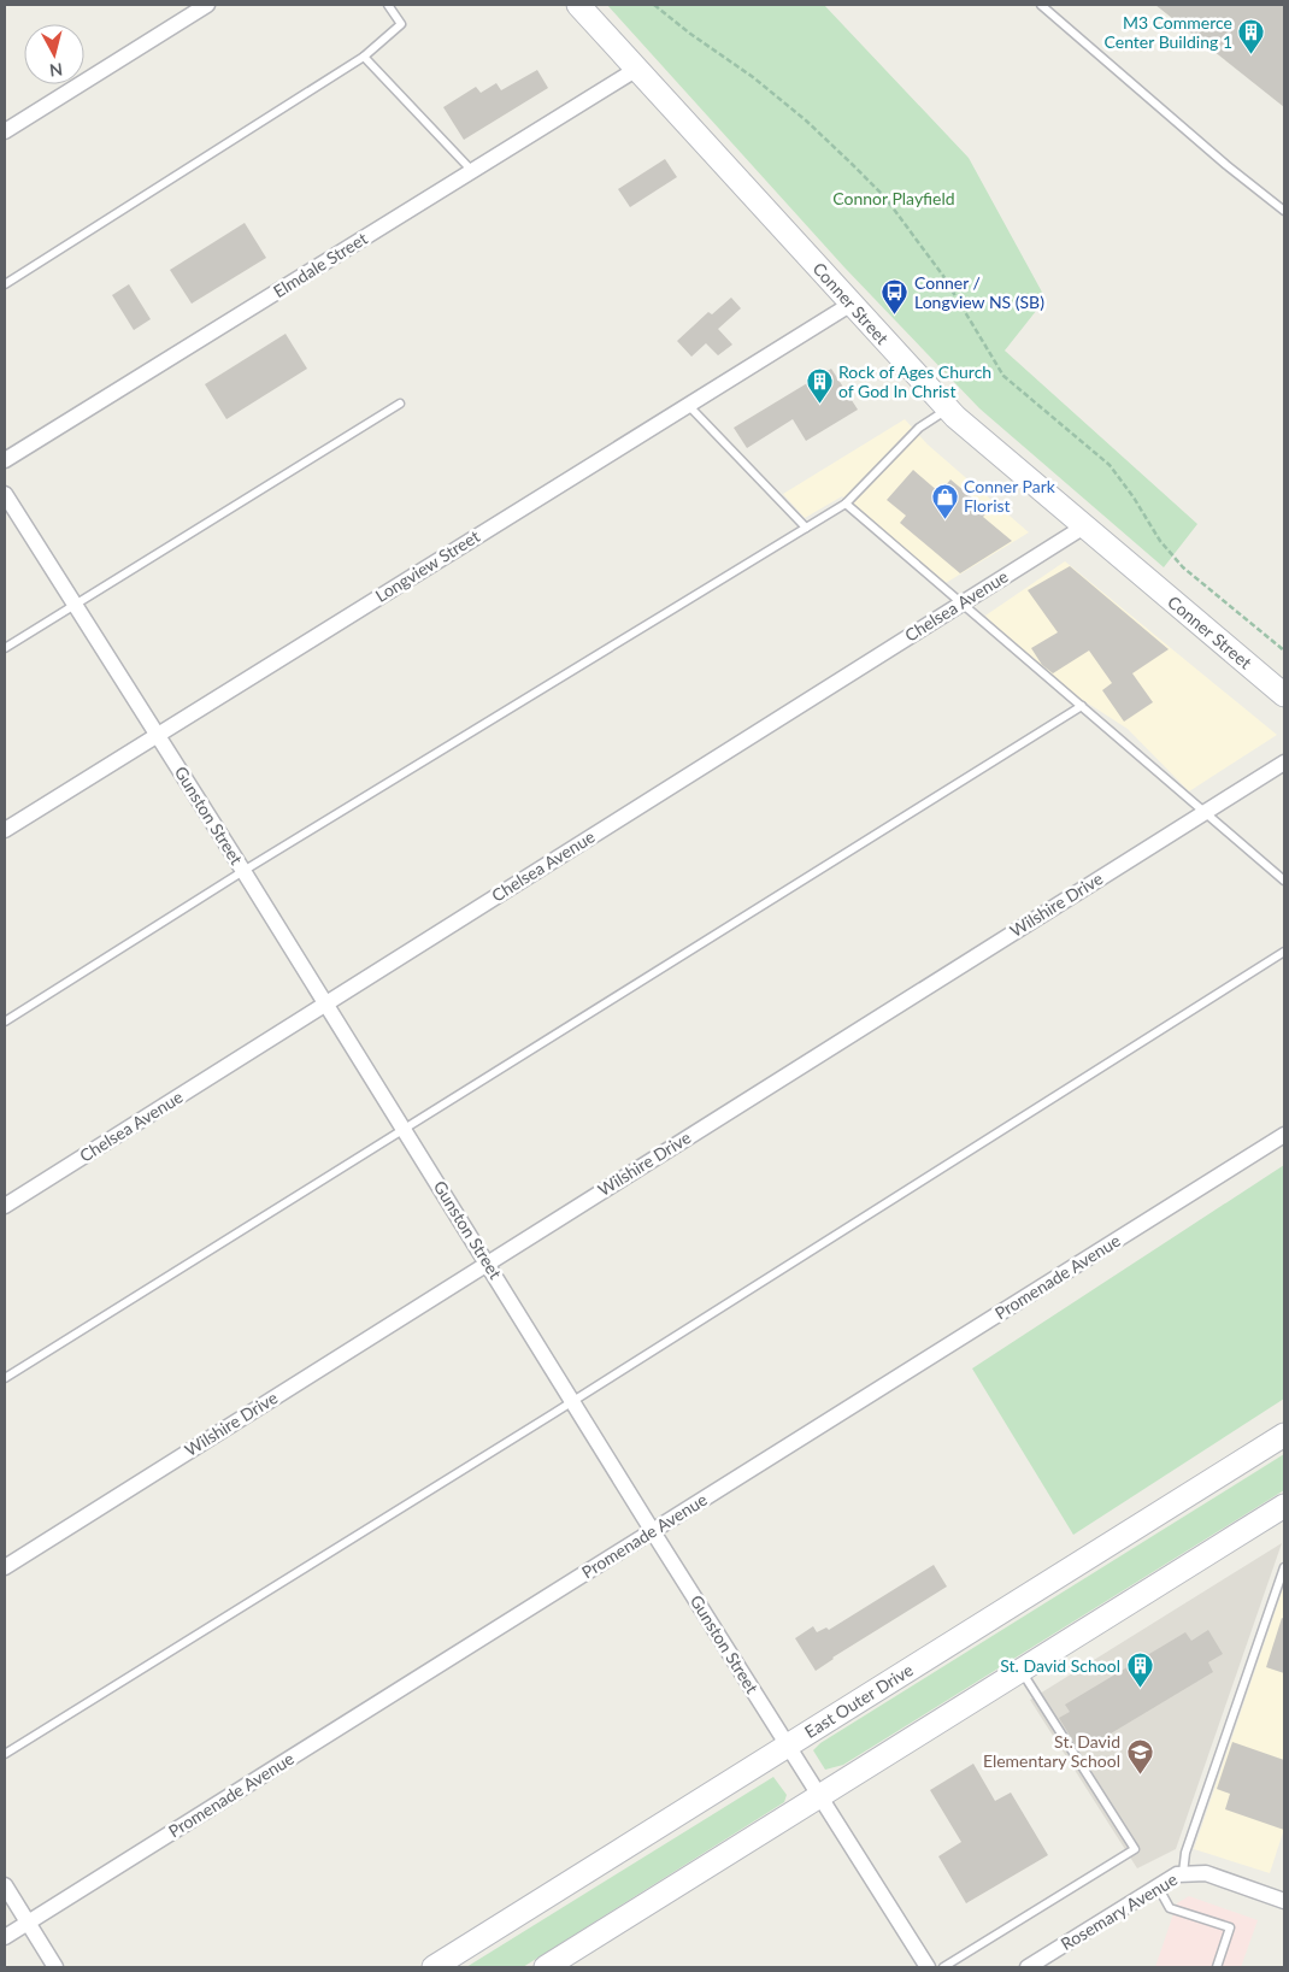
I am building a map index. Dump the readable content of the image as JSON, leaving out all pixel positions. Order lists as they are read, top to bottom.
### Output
{
  "streets": {
    "street": [
      "Elmdale Street",
      "Conner Street",
      "Longview Street",
      "Chelsea Avenue",
      "Gunston Street",
      "Wilshire Drive",
      "Promenade Avenue",
      "East Outer Drive",
      "Rosemary Avenue"
    ]
  },
  "crossings": [
    ["Elmdale Street", "Conner Street"],
    ["Conner Street", "Longview Street"],
    ["Conner Street", "Chelsea Avenue"],
    ["Longview Street", "Gunston Street"],
    ["Chelsea Avenue", "Gunston Street"],
    ["Gunston Street", "Wilshire Drive"],
    ["Gunston Street", "Promenade Avenue"],
    ["Gunston Street", "East Outer Drive"]
  ],
  "parks": ["Connor Playfield"],
  "places": {
    "building": ["M3 Commerce Center Building 1", "Rock of Ages Church of God In Christ", "St. David School"],
    "bus stop": ["Conner / Longview NS (SB)"],
    "shop": ["Conner Park Florist"],
    "school or university": ["St. David Elementary School"]
  },
  "north": "bottom"
}
